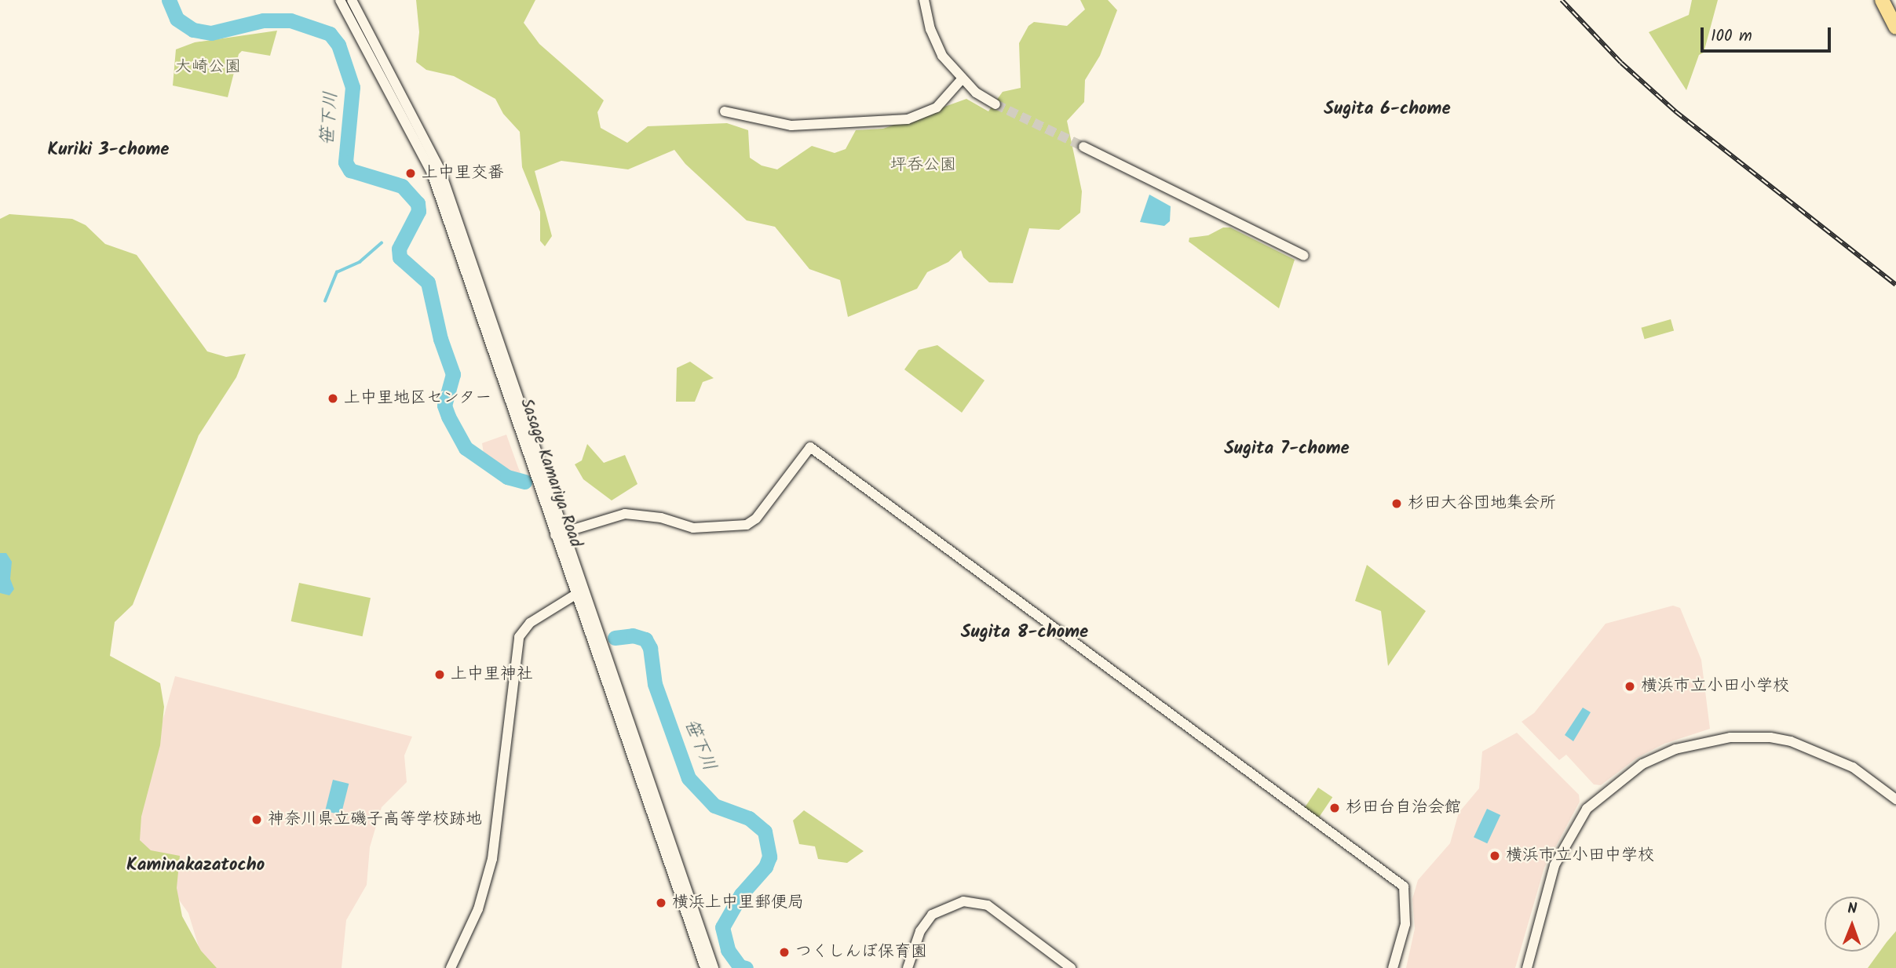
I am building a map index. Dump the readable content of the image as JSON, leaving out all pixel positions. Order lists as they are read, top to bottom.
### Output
{
  "streets": {
    "street": ["Sasage Kamariya Road"]
  },
  "districts": [
    "Sugita 6-chome",
    "Kuriki 3-chome",
    "Sugita 7-chome",
    "Sugita 8-chome",
    "Kaminakazatocho"
  ],
  "water": ["笹下川"],
  "parks": ["大崎公園", "坪呑公園"],
  "places": [
    "上中里交番",
    "上中里地区センター",
    "杉田大谷団地集会所",
    "上中里神社",
    "横浜市立小田小学校",
    "杉田台自治会館",
    "神奈川県立磯子高等学校跡地",
    "横浜市立小田中学校",
    "横浜上中里郵便局",
    "つくしんぼ保育園"
  ],
  "scale_bar": "100 m",
  "north": "top"
}
